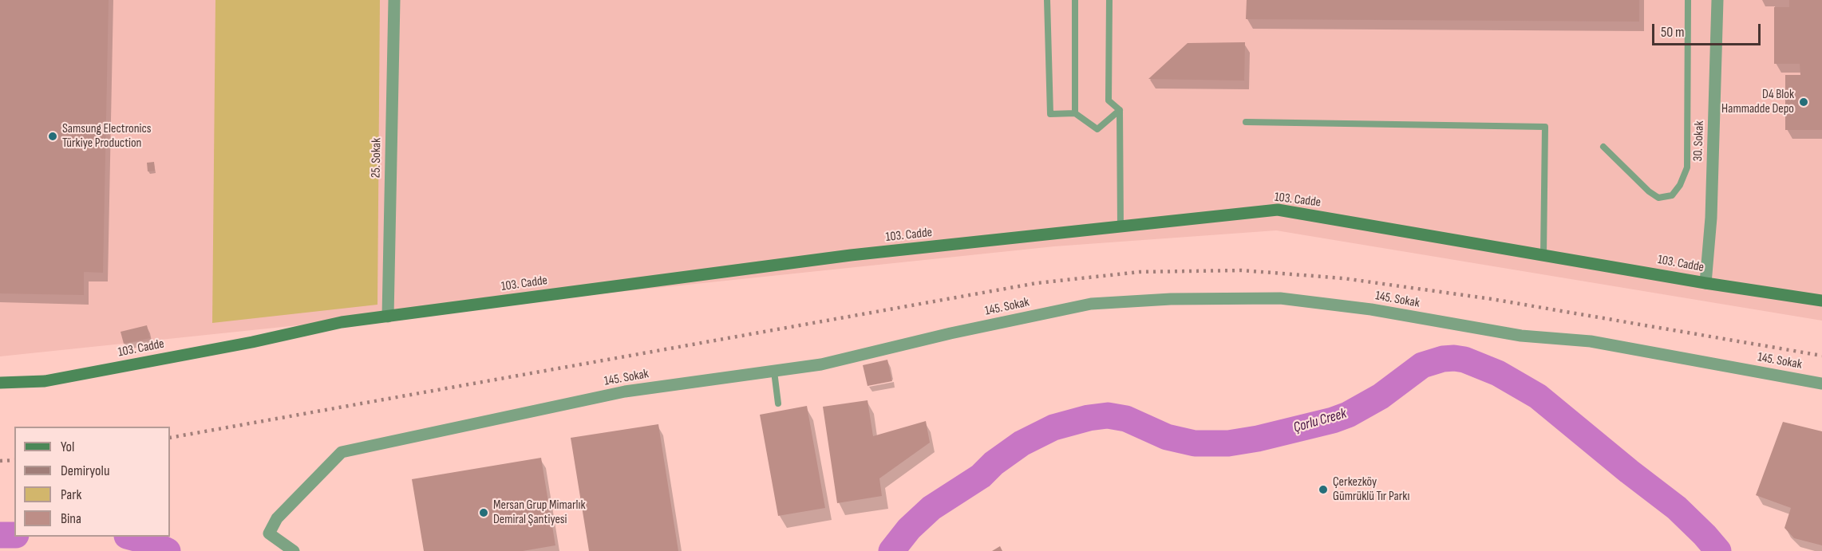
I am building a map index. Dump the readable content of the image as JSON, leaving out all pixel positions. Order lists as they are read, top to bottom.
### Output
{
  "streets": {
    "street": [
      "30. Sokak",
      "25. Sokak",
      "103. Cadde",
      "145. Sokak"
    ]
  },
  "crossings": [
    ["30. Sokak", "103. Cadde"],
    ["25. Sokak", "103. Cadde"]
  ],
  "water": ["Çorlu Creek"],
  "places": [
    "D4 Blok Hammadde Depo",
    "Samsung Electronics Türkiye Production",
    "Çerkezköy Gümrüklü Tır Parkı",
    "Mersan Grup Mimarlık Demiral Şantiyesi"
  ],
  "legend": [
    "Yol",
    "Demiryolu",
    "Park",
    "Bina"
  ],
  "scale_bar": "50 m"
}
